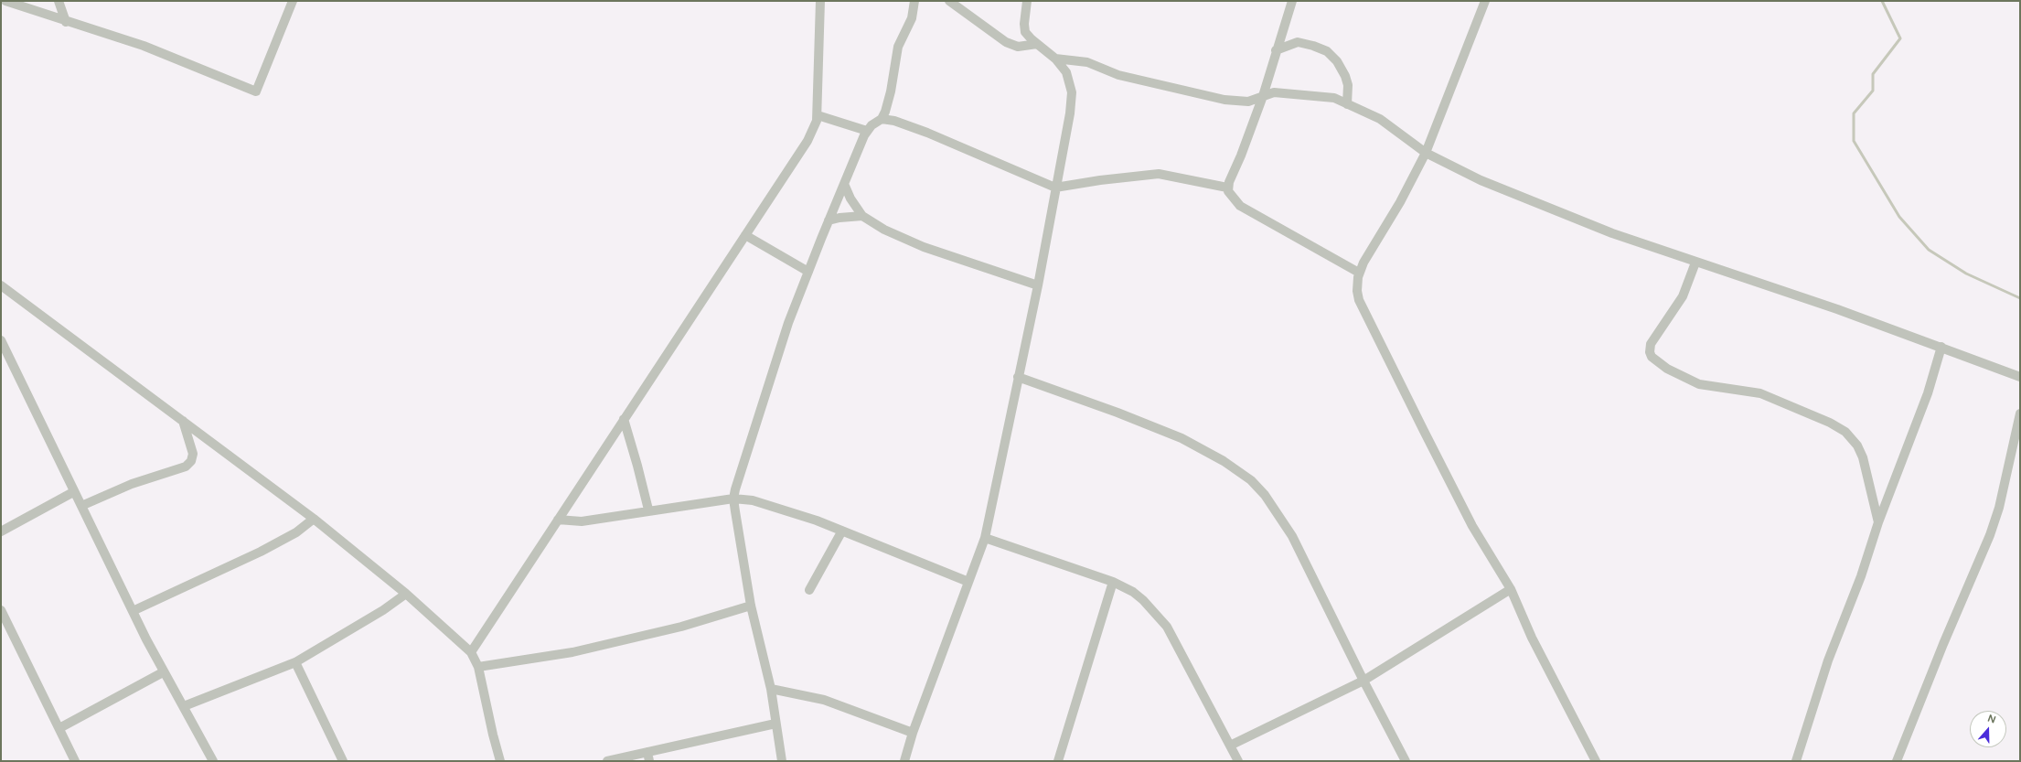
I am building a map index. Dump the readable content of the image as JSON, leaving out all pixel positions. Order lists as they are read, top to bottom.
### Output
{
  "north": "top"
}
